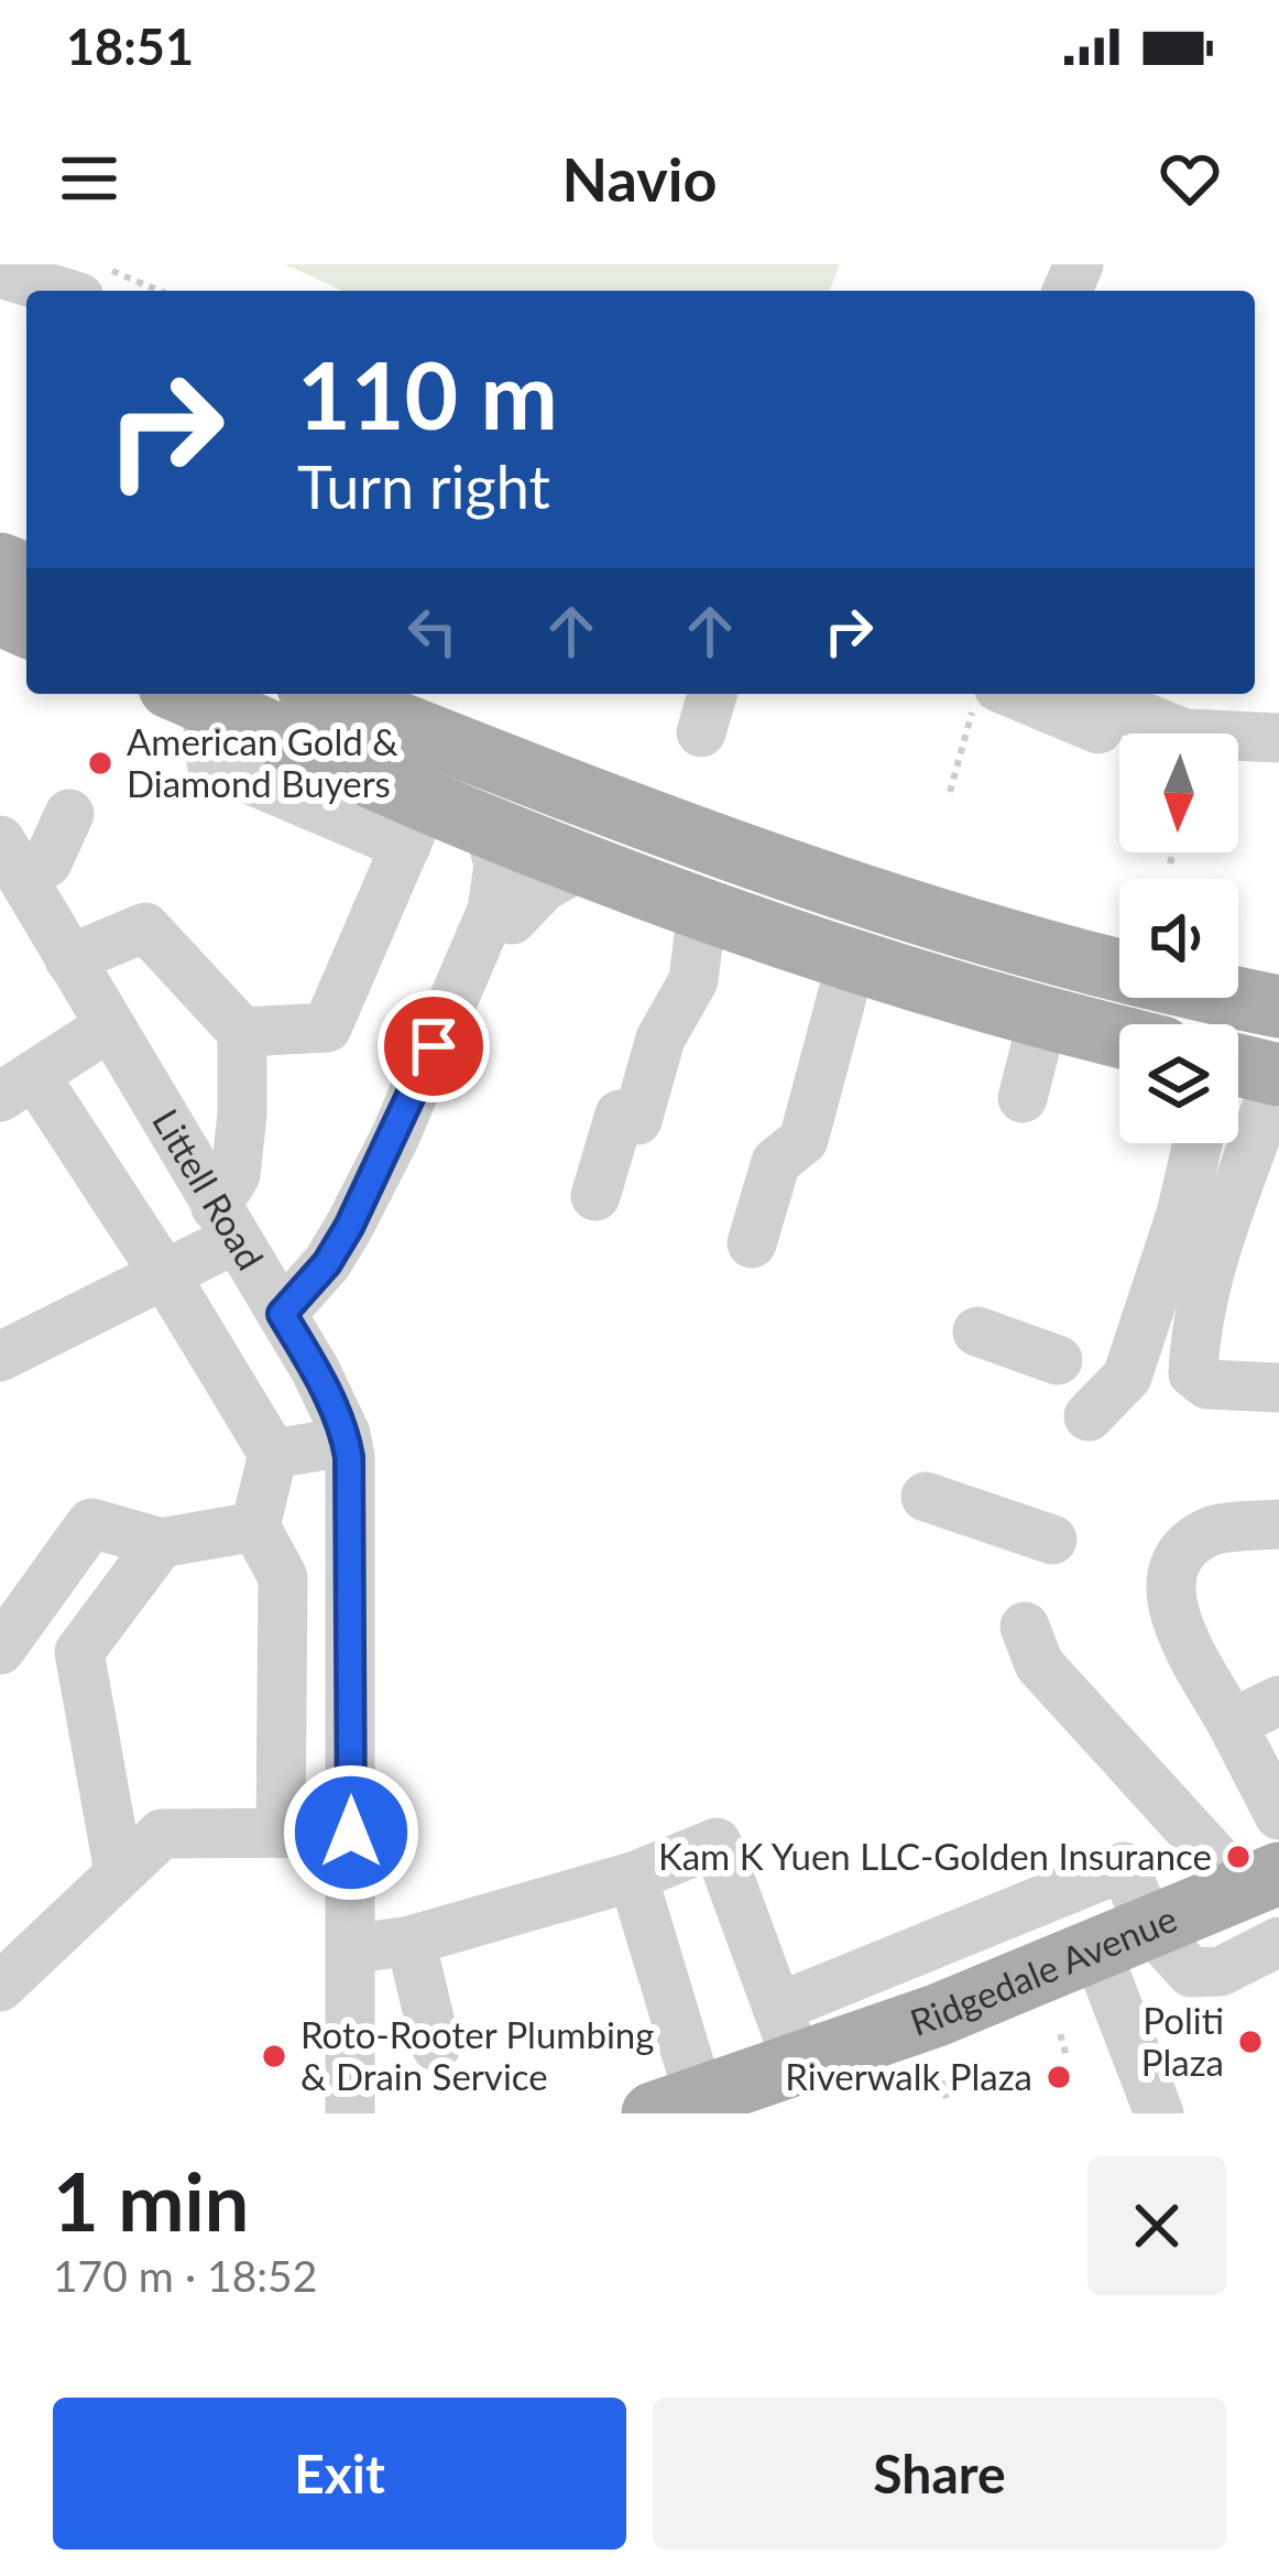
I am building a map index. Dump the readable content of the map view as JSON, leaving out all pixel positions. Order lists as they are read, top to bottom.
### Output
{
  "streets": {
    "main road": ["Ridgedale Avenue"],
    "street": ["Littell Road"]
  },
  "places": [
    "American Gold & Diamond Buyers",
    "Kam K Yuen LLC-Golden Insurance",
    "Politi Plaza",
    "Roto-Rooter Plumbing & Drain Service",
    "Riverwalk Plaza"
  ],
  "north": "bottom",
  "page": {
    "status": "18:51",
    "header": "Navio",
    "turn": ["110 m", "Turn right"],
    "heading": ["1 min", "170 m · 18:52"],
    "buttons": ["Exit", "Share"]
  }
}
